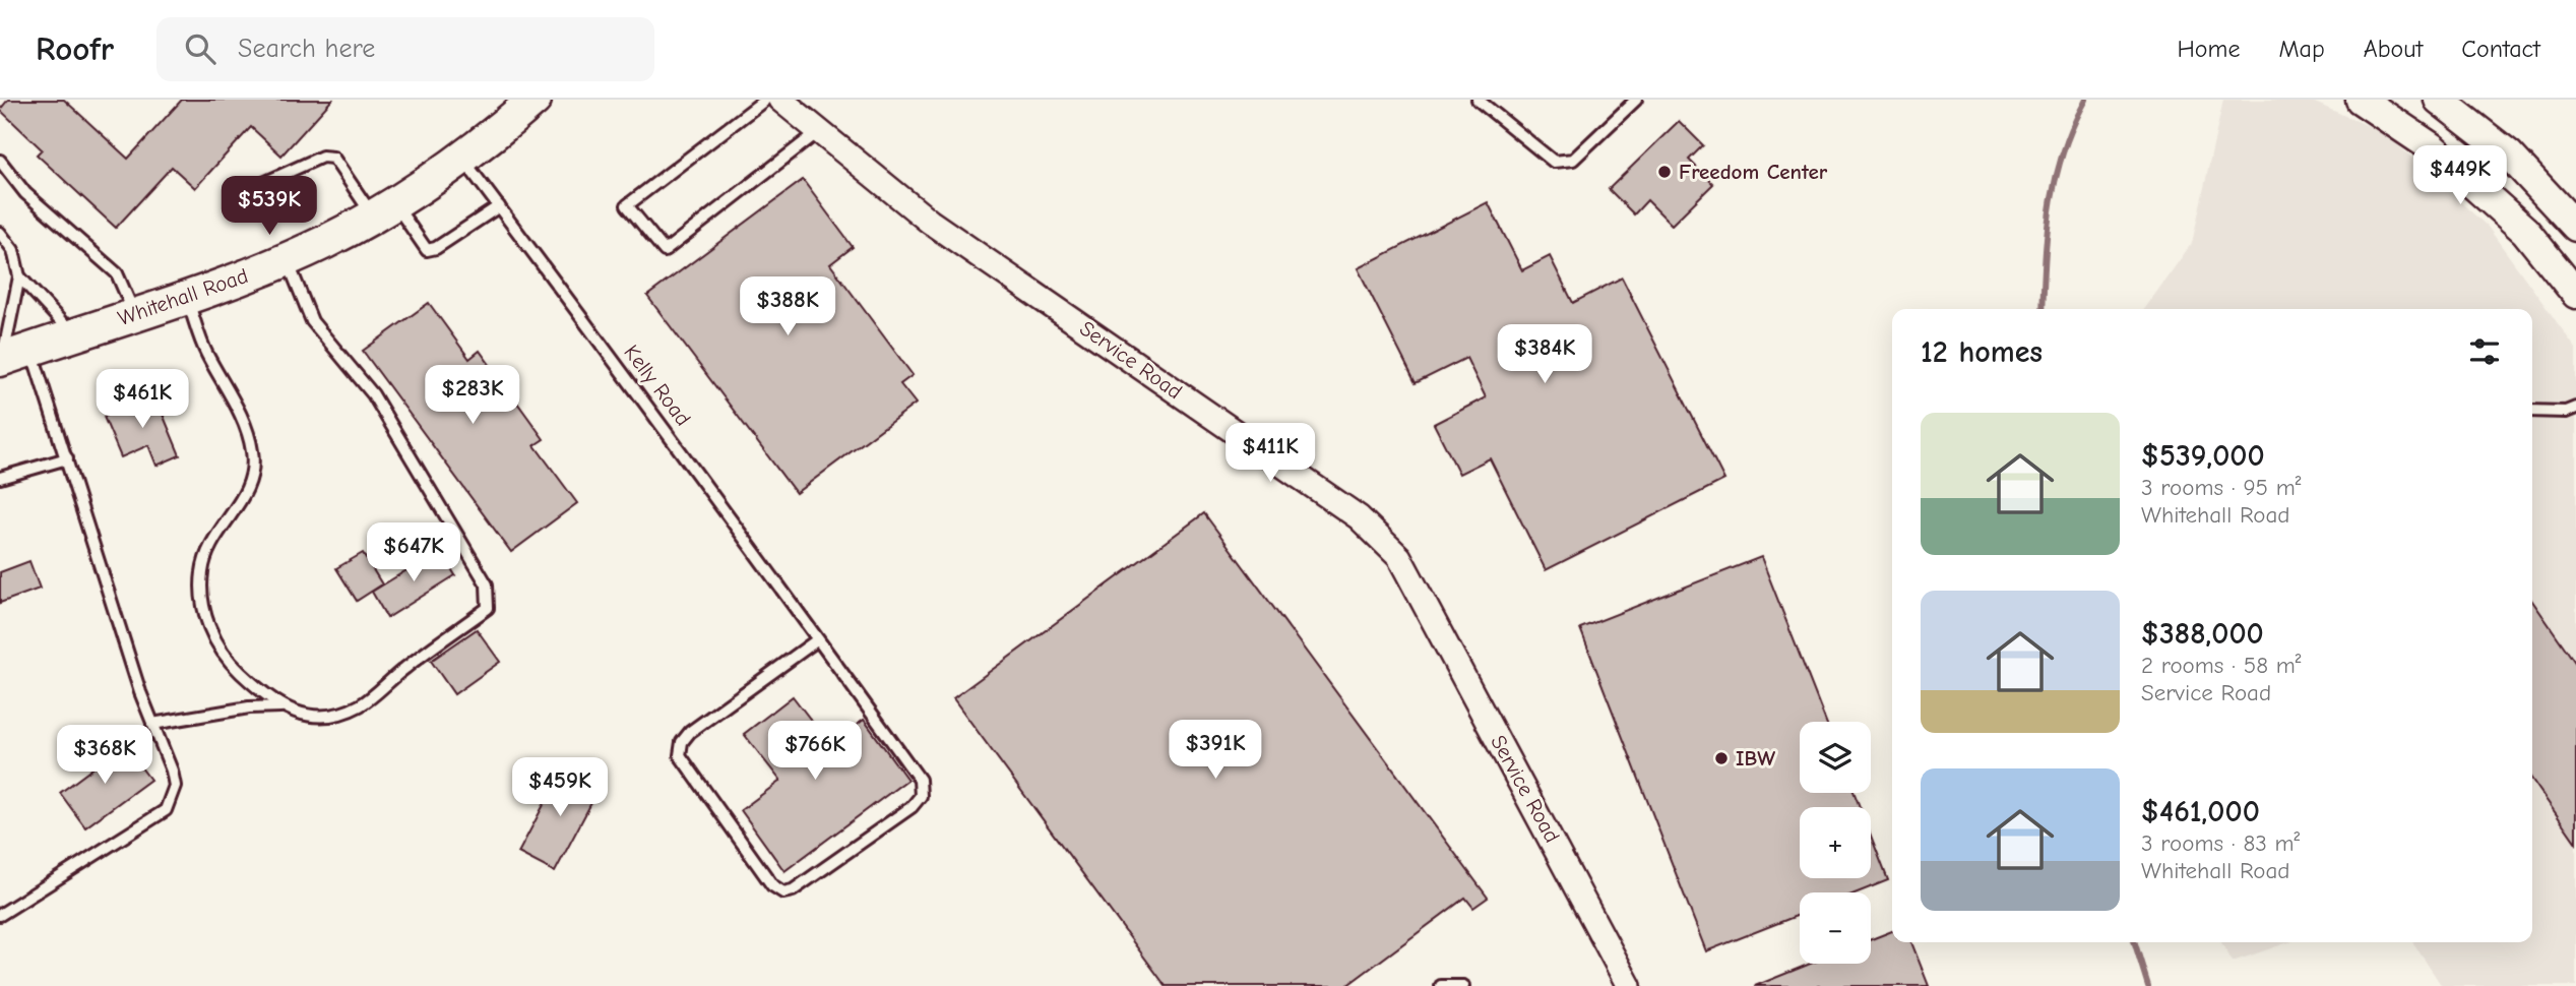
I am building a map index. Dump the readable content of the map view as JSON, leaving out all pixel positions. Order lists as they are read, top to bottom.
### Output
{
  "streets": {
    "main road": ["Whitehall Road"],
    "street": ["Service Road"],
    "lane": ["Kelly Road"]
  },
  "crossings": [
    ["Whitehall Road", "Kelly Road"]
  ],
  "places": ["Freedom Center", "IBW"],
  "page": {
    "header": "Roofr",
    "search": "Search here",
    "nav": [
      "Home",
      "Map",
      "About",
      "Contact"
    ],
    "price": [
      "$449K",
      "$539K",
      "$388K",
      "$384K",
      "$283K",
      "$461K",
      "$411K",
      "$647K",
      "$391K",
      "$766K",
      "$368K",
      "$459K"
    ],
    "heading": "12 homes",
    "list": [
      {
        "name": "$539,000",
        "note": "3 rooms · 95 m² · Whitehall Road"
      },
      {
        "name": "$388,000",
        "note": "2 rooms · 58 m² · Service Road"
      },
      {
        "name": "$461,000",
        "note": "3 rooms · 83 m² · Whitehall Road"
      }
    ],
    "map_buttons": ["+", "−"]
  }
}
